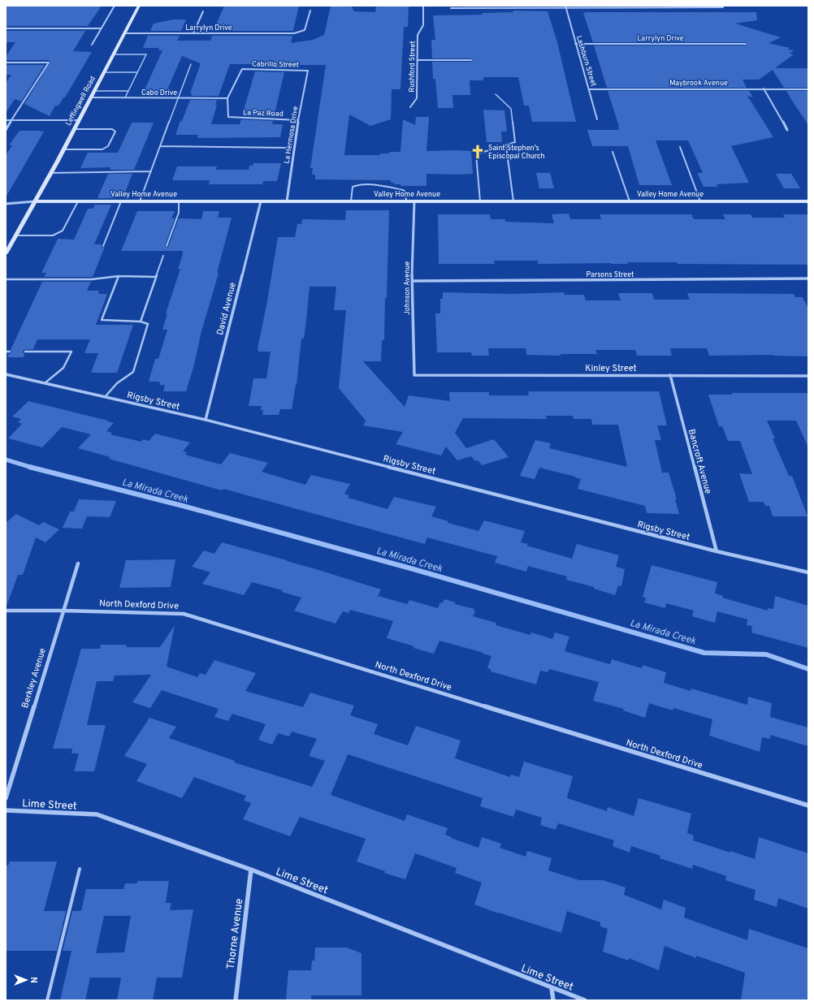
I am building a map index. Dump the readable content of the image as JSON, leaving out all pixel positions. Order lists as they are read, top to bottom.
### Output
{
  "streets": {
    "street": [
      "Larrylyn Drive",
      "Lashburn Street",
      "Cabrillo Street",
      "Rushford Street",
      "Maybrook Avenue",
      "Cabo Drive",
      "Leffingwell Road",
      "La Paz Road",
      "La Hermosa Drive",
      "Valley Home Avenue",
      "Parsons Street",
      "Johnson Avenue",
      "David Avenue",
      "Kinley Street",
      "Rigsby Street",
      "Bancroft Avenue",
      "North Dexford Drive",
      "Berkley Avenue",
      "Lime Street",
      "Thorne Avenue"
    ]
  },
  "crossings": [
    ["Larrylyn Drive", "Lashburn Street"],
    ["Larrylyn Drive", "Leffingwell Road"],
    ["Lashburn Street", "Maybrook Avenue"],
    ["Cabrillo Street", "Cabo Drive"],
    ["Cabrillo Street", "La Paz Road"],
    ["Cabrillo Street", "La Hermosa Drive"],
    ["Cabo Drive", "Leffingwell Road"],
    ["Cabo Drive", "La Paz Road"],
    ["Leffingwell Road", "Valley Home Avenue"],
    ["La Paz Road", "La Hermosa Drive"],
    ["La Hermosa Drive", "Valley Home Avenue"],
    ["Valley Home Avenue", "Johnson Avenue"],
    ["Valley Home Avenue", "David Avenue"],
    ["Parsons Street", "Johnson Avenue"],
    ["Johnson Avenue", "Kinley Street"],
    ["David Avenue", "Rigsby Street"],
    ["Kinley Street", "Bancroft Avenue"],
    ["Rigsby Street", "Bancroft Avenue"],
    ["North Dexford Drive", "Berkley Avenue"],
    ["Lime Street", "Thorne Avenue"]
  ],
  "water": ["La Mirada Creek"],
  "places": {
    "church": ["Saint Stephen's Episcopal Church"]
  },
  "north": "right"
}
